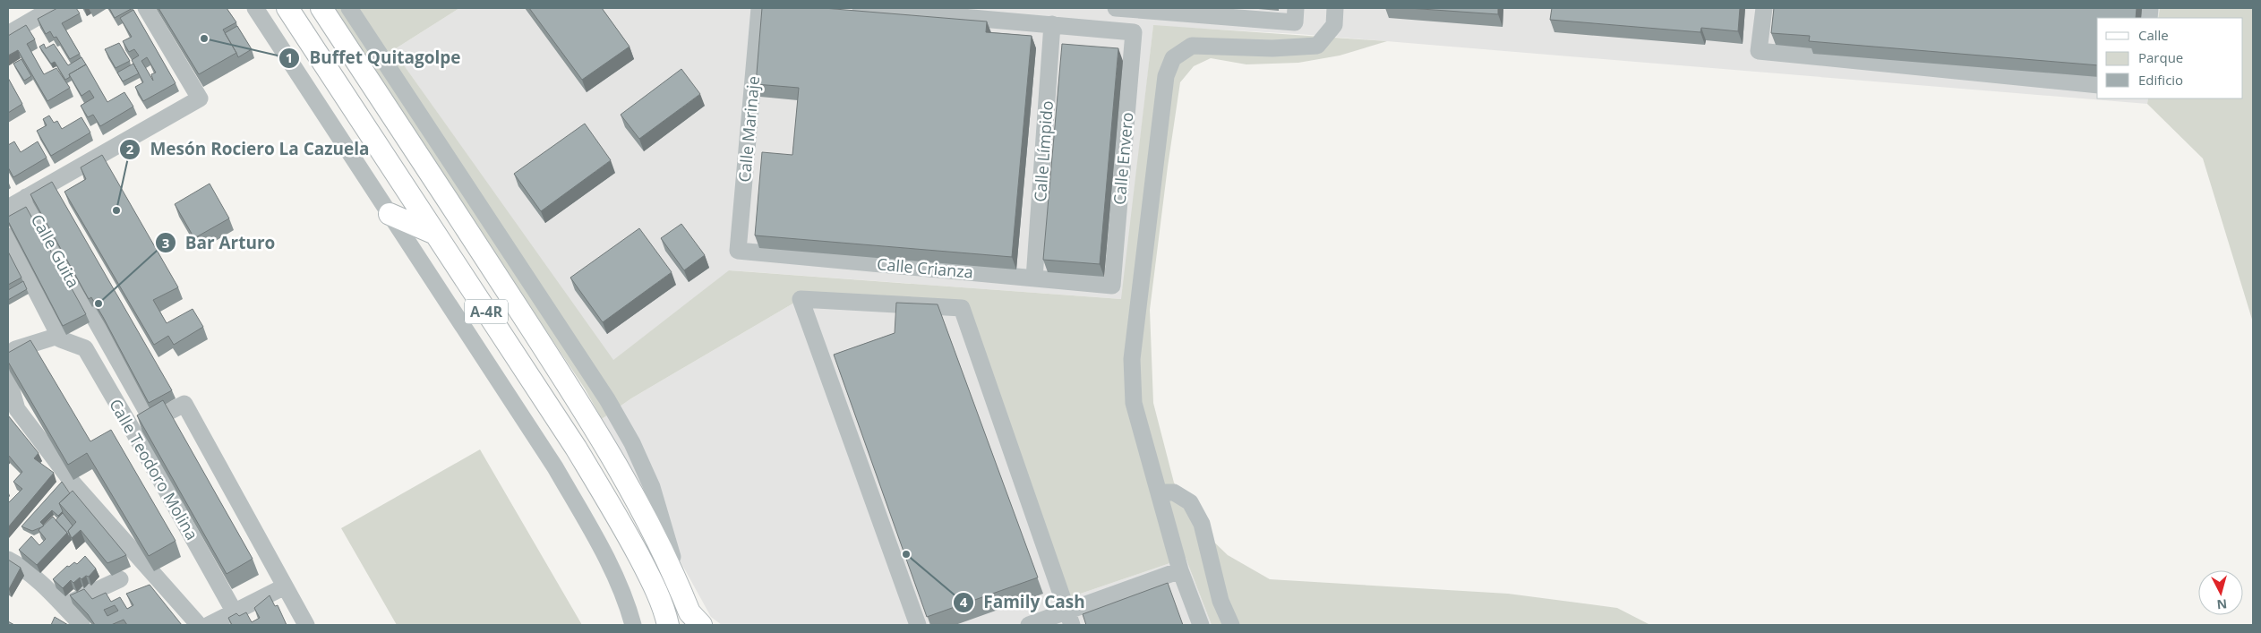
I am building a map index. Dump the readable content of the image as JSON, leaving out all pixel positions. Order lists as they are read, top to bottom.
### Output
{
  "streets": {
    "main road": ["A-4R"],
    "street": [
      "Calle Marinaje",
      "Calle Límpido",
      "Calle Envero",
      "Calle Guita",
      "Calle Crianza",
      "Calle Teodoro Molina"
    ]
  },
  "crossings": [
    ["Calle Marinaje", "Calle Crianza"],
    ["Calle Límpido", "Calle Envero"],
    ["Calle Límpido", "Calle Crianza"],
    ["Calle Envero", "Calle Crianza"]
  ],
  "places": [
    "Buffet Quitagolpe",
    "Mesón Rociero La Cazuela",
    "Bar Arturo",
    "Family Cash"
  ],
  "legend": ["Calle", "Parque", "Edificio"],
  "north": "bottom"
}
